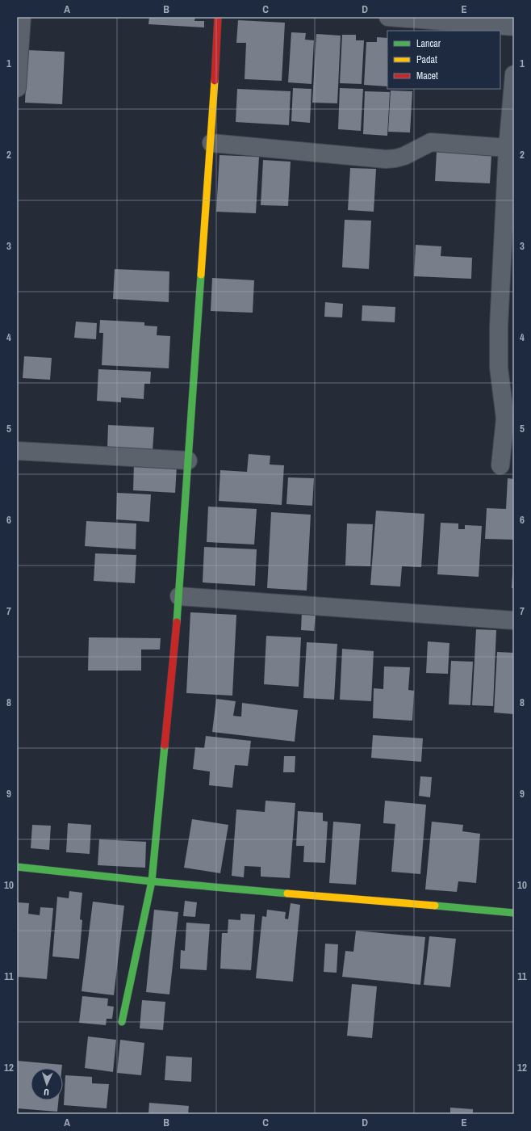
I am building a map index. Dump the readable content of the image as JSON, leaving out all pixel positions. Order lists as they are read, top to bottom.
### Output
{
  "legend": ["Lancar", "Padat", "Macet"],
  "north": "bottom",
  "grid": {
    "columns": [
      "A",
      "B",
      "C",
      "D",
      "E"
    ],
    "rows": [
      "1",
      "2",
      "3",
      "4",
      "5",
      "6",
      "7",
      "8",
      "9",
      "10",
      "11",
      "12"
    ]
  }
}
